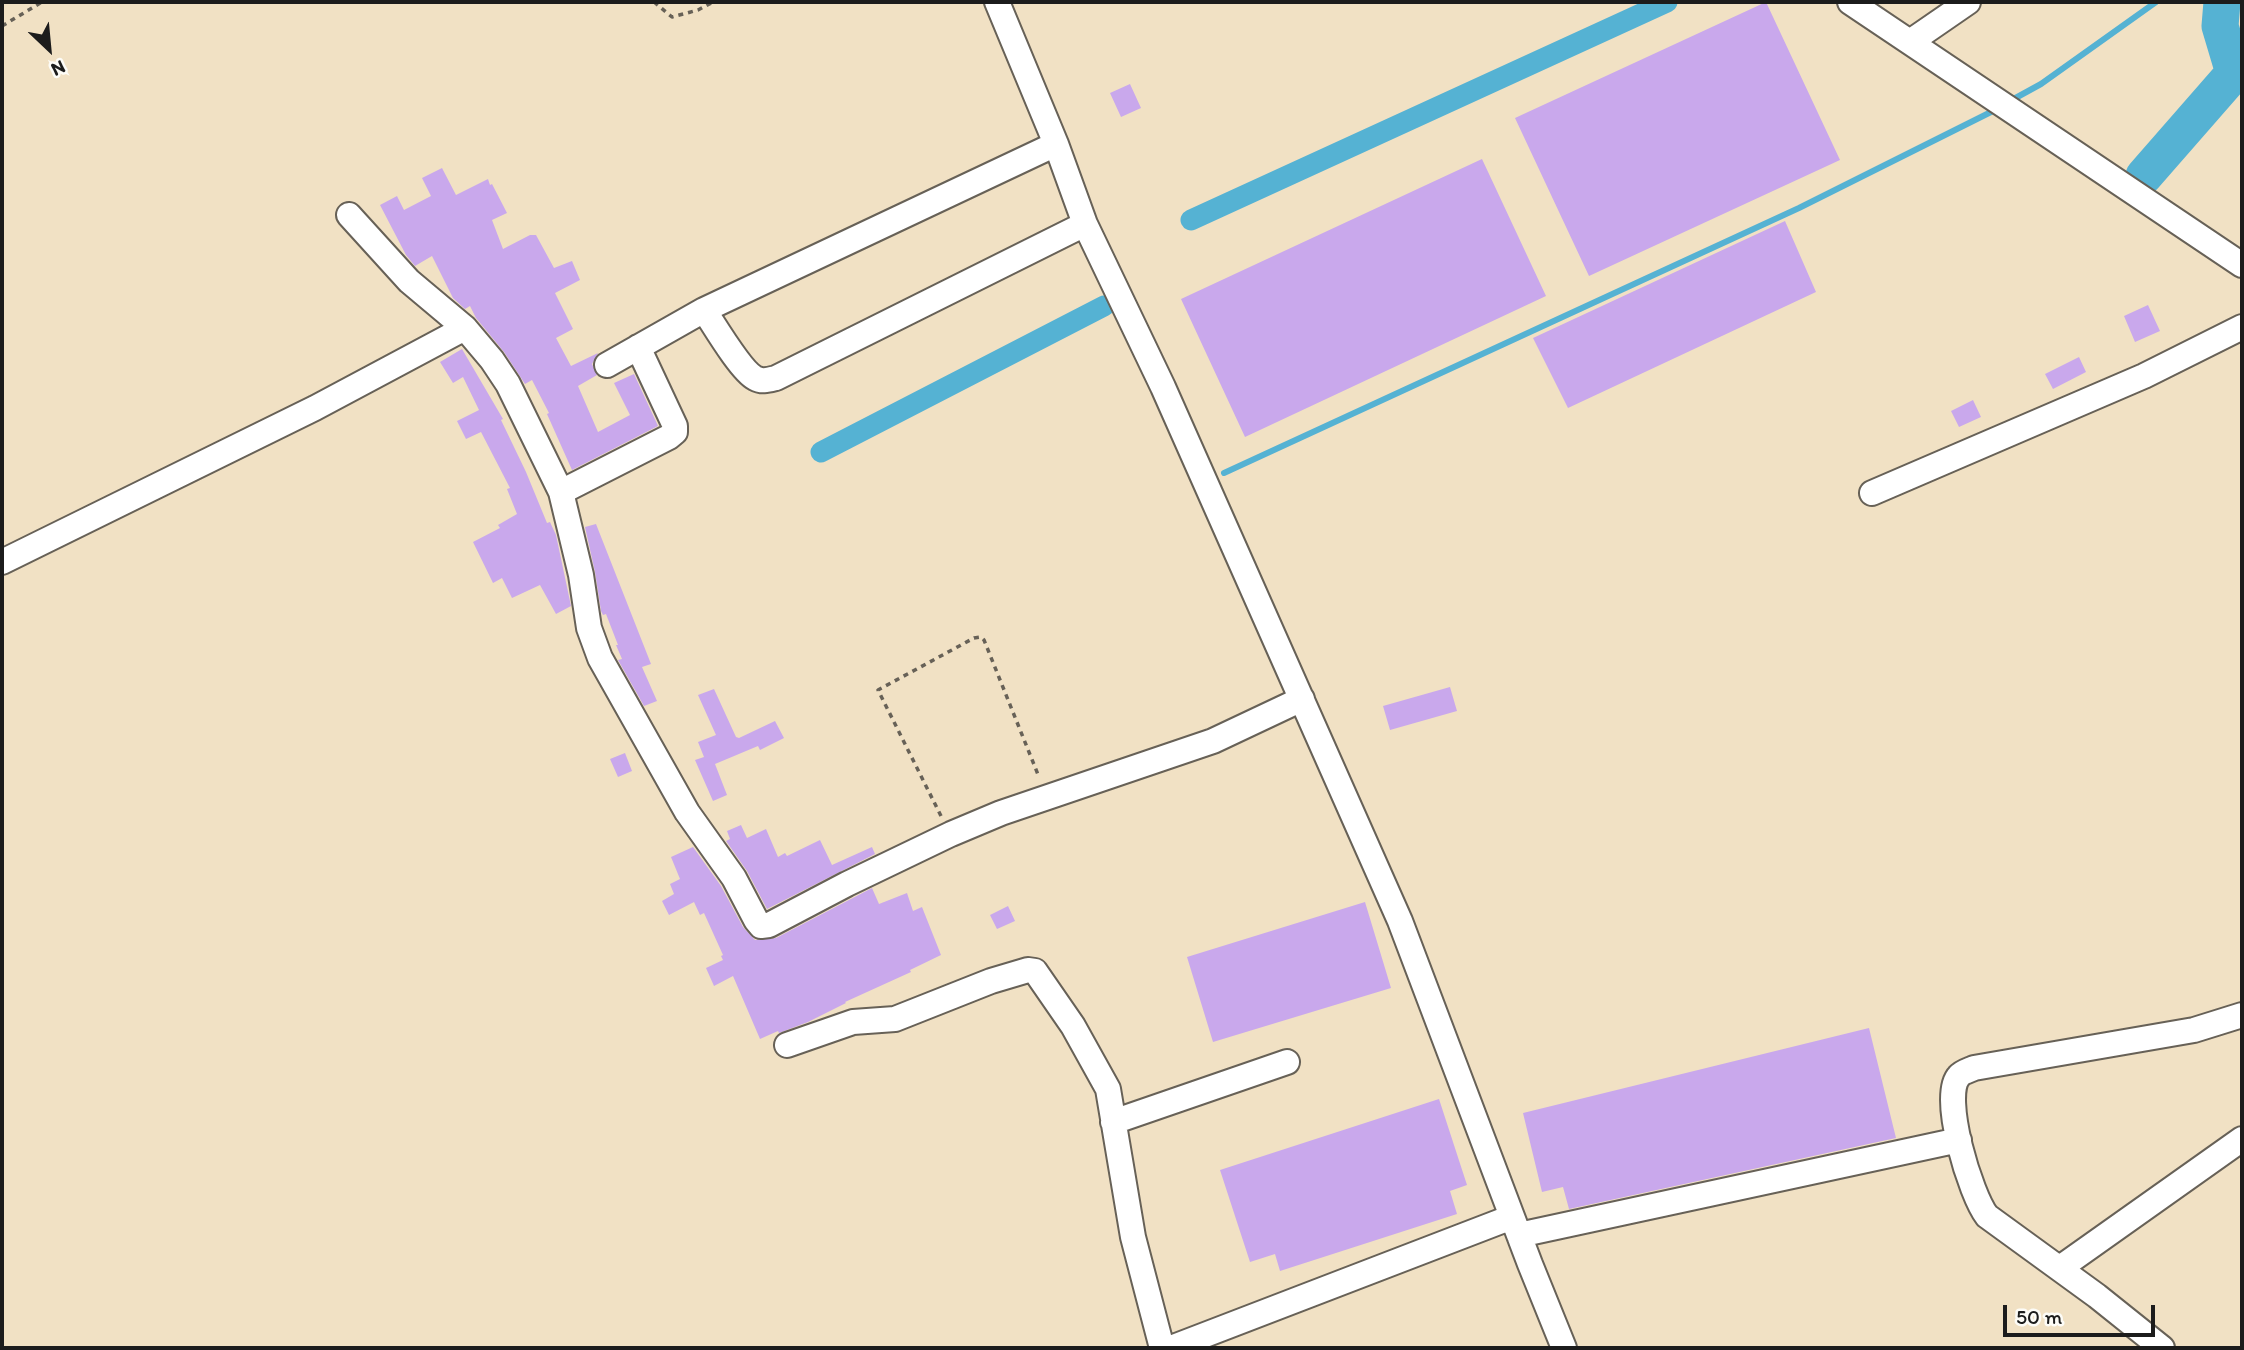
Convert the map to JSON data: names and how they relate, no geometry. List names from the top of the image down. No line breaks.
{"scale_bar":"50 m","north":"bottom right"}
